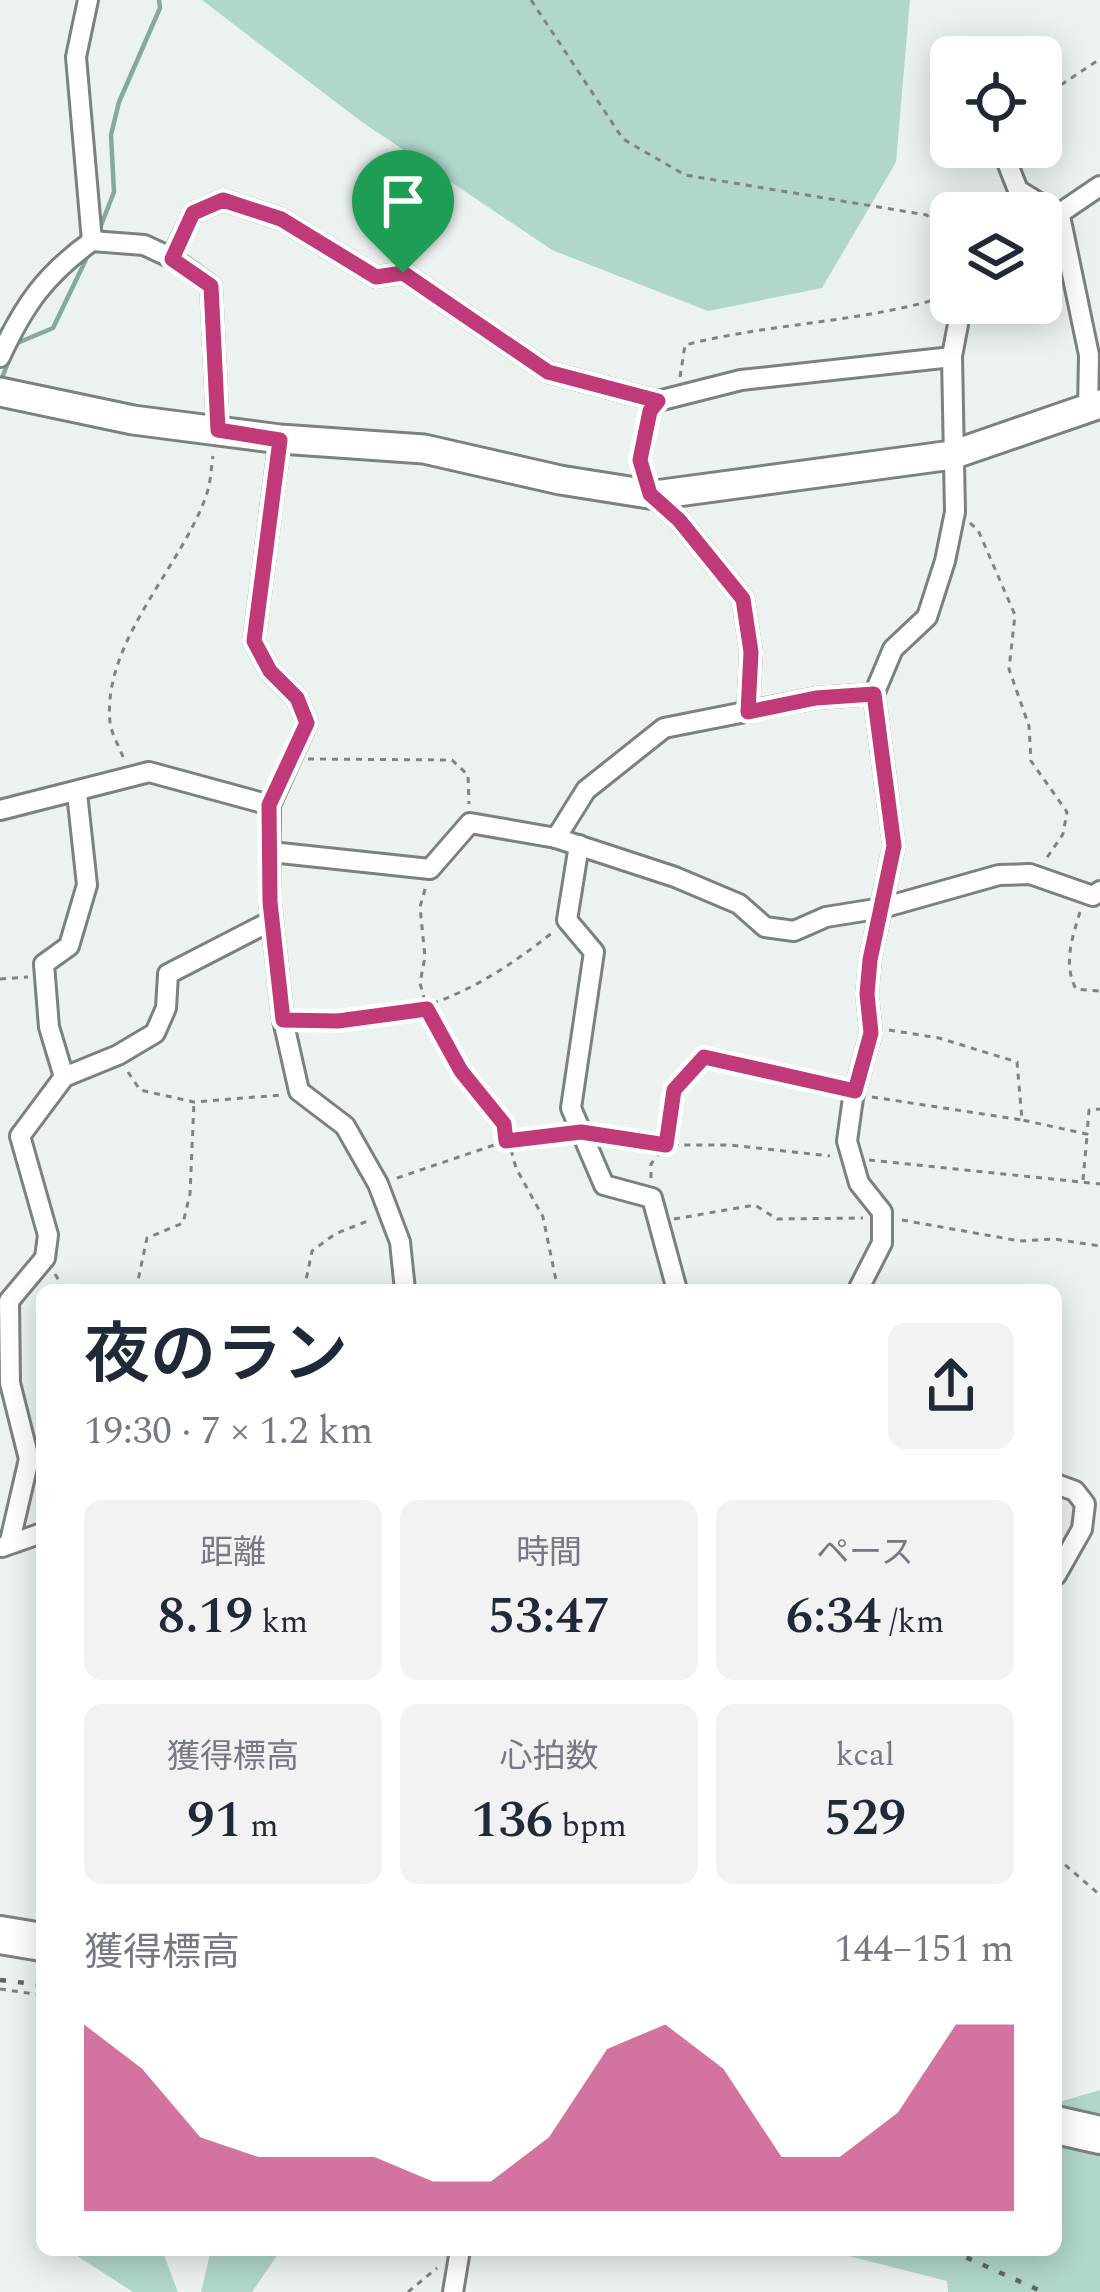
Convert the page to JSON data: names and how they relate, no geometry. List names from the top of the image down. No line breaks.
{"page":{"heading":["夜のラン","19:30 · 7 × 1.2 km"],"stats":[["距離","8.19 km"],["時間","53:47"],["ペース","6:34 /km"],["獲得標高","91 m"],["心拍数","136 bpm"],["kcal","529"]],"chart":["獲得標高","144–151 m"]}}
